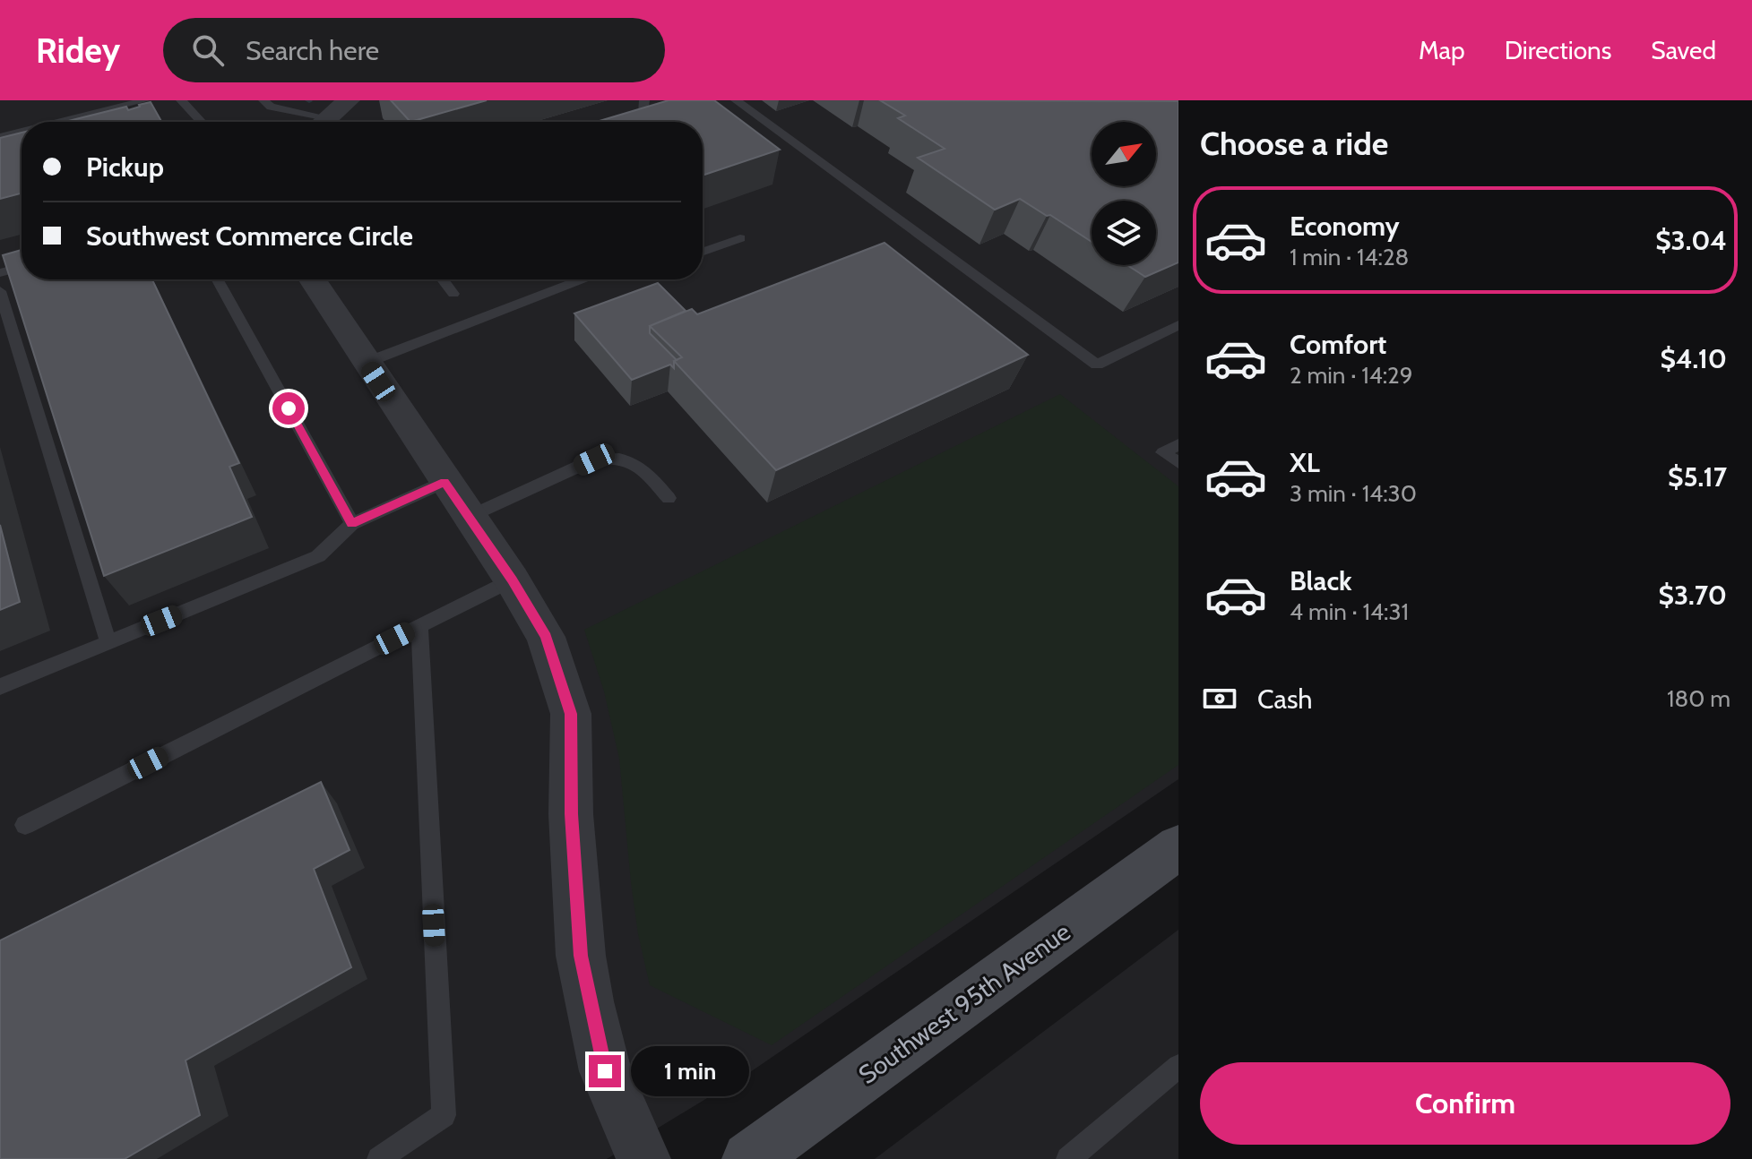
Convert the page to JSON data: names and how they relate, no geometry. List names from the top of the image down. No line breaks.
{"streets":{"main road":["Southwest 95th Avenue"]},"north":"top right","page":{"header":"Ridey","search":"Search here","nav":["Map","Directions","Saved"],"heading":"Choose a ride","banner":["Pickup","Southwest Commerce Circle"],"list":[{"name":"Economy","note":"1 min · 14:28","value":"$3.04"},{"name":"Comfort","note":"2 min · 14:29","value":"$4.10"},{"name":"XL","note":"3 min · 14:30","value":"$5.17"},{"name":"Black","note":"4 min · 14:31","value":"$3.70"}],"pay":["Cash","180 m"],"bubble":"1 min","buttons":"Confirm"}}
